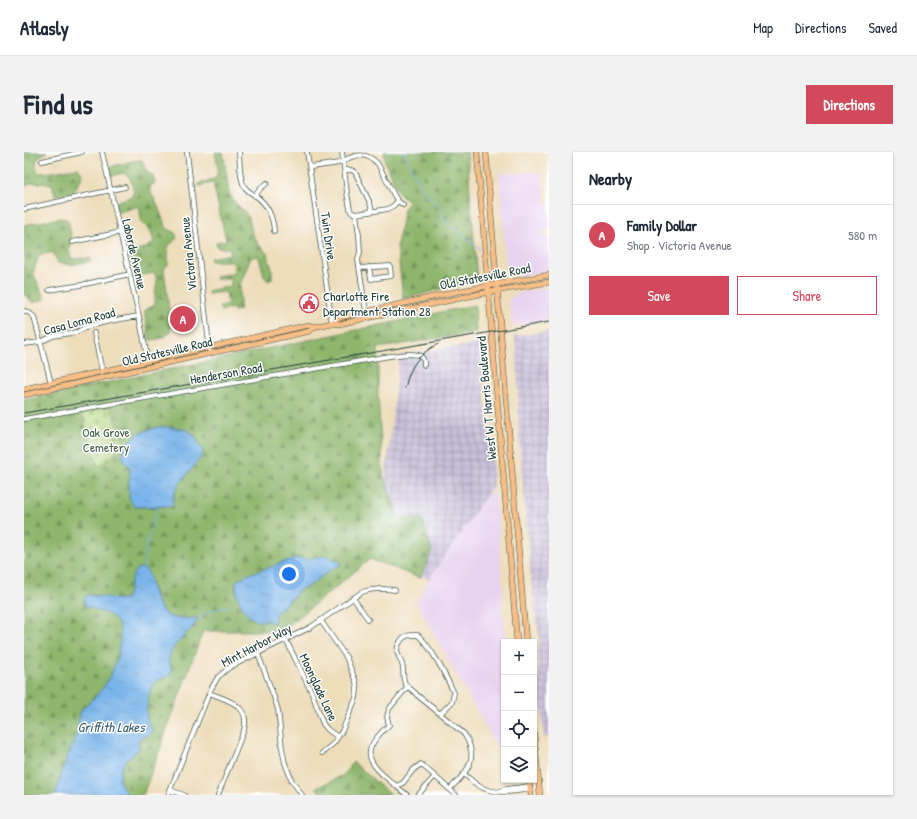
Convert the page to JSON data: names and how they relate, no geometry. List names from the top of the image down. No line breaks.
{"streets":{"main road":["Old Statesville Road","West W T Harris Boulevard"],"street":["Twin Drive","Laborde Avenue","Victoria Avenue","Casa Loma Road","Henderson Road","Mint Harbor Way","Moonglade Lane"]},"crossings":[["Twin Drive","Old Statesville Road"],["Laborde Avenue","Old Statesville Road"],["Laborde Avenue","Casa Loma Road"],["Victoria Avenue","Old Statesville Road"],["Old Statesville Road","West W T Harris Boulevard"],["Mint Harbor Way","Moonglade Lane"]],"water":["Griffith Lakes"],"parks":["Oak Grove Cemetery"],"places":{"public building":["Charlotte Fire Department Station 28"]},"page":{"header":"Atlasly","nav":["Map","Directions","Saved"],"title":"Find us","buttons":["Directions",["Save","Share"]],"heading":"Nearby","list":[{"mark":"A","name":"Family Dollar","note":"Shop · Victoria Avenue","value":"580 m"}],"pins":"A","map_buttons":["+","−"]}}
